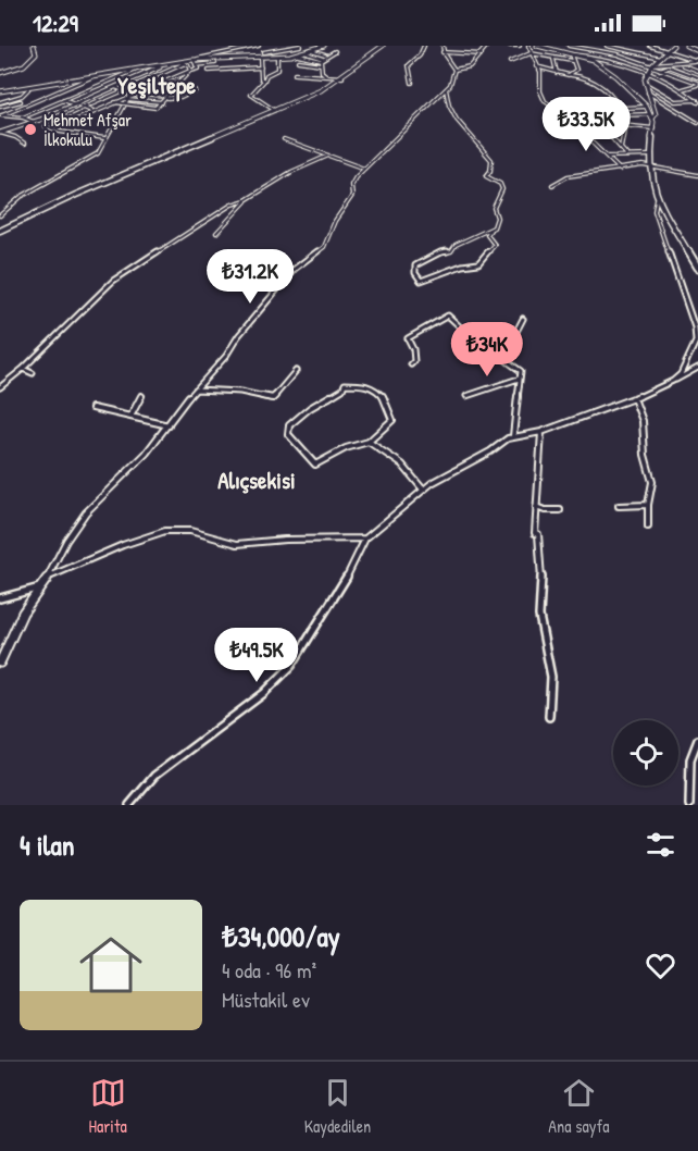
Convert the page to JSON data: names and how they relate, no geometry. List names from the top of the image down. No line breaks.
{"districts":["Yeşiltepe","Alıçsekisi"],"places":["Mehmet Afşar İlkokulu"],"page":{"status":"12:29","price":["₺33.5K","₺31.2K","₺34K","₺49.5K"],"heading":"4 ilan","list":[{"name":"₺34,000/ay","note":"4 oda · 96 m² · Müstakil ev"}],"tabs":["Harita","Kaydedilen","Ana sayfa"]}}
